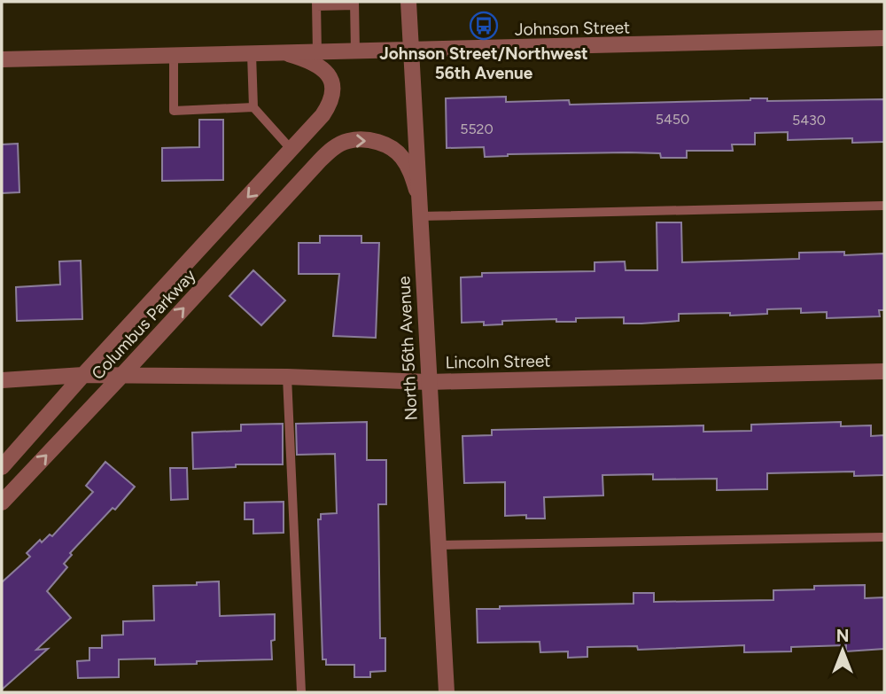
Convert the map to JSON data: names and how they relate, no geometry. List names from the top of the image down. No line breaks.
{"streets":{"street":["Johnson Street","Columbus Parkway","North 56th Avenue","Lincoln Street"]},"crossings":[["Johnson Street","Columbus Parkway"],["Johnson Street","North 56th Avenue"],["Columbus Parkway","North 56th Avenue"],["Columbus Parkway","Lincoln Street"],["North 56th Avenue","Lincoln Street"]],"places":{"bus stop":["Johnson Street/Northwest 56th Avenue"]},"house_numbers":["5450","5430","5520"],"north":"top"}
